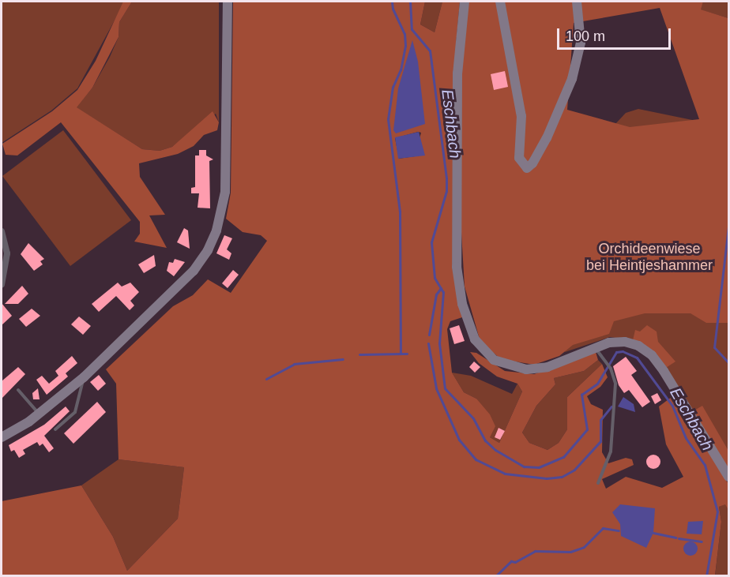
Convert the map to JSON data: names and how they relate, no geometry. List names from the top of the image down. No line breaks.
{"water":["Eschbach"],"parks":["Orchideenwiese bei Heintjeshammer"],"scale_bar":"100 m"}
